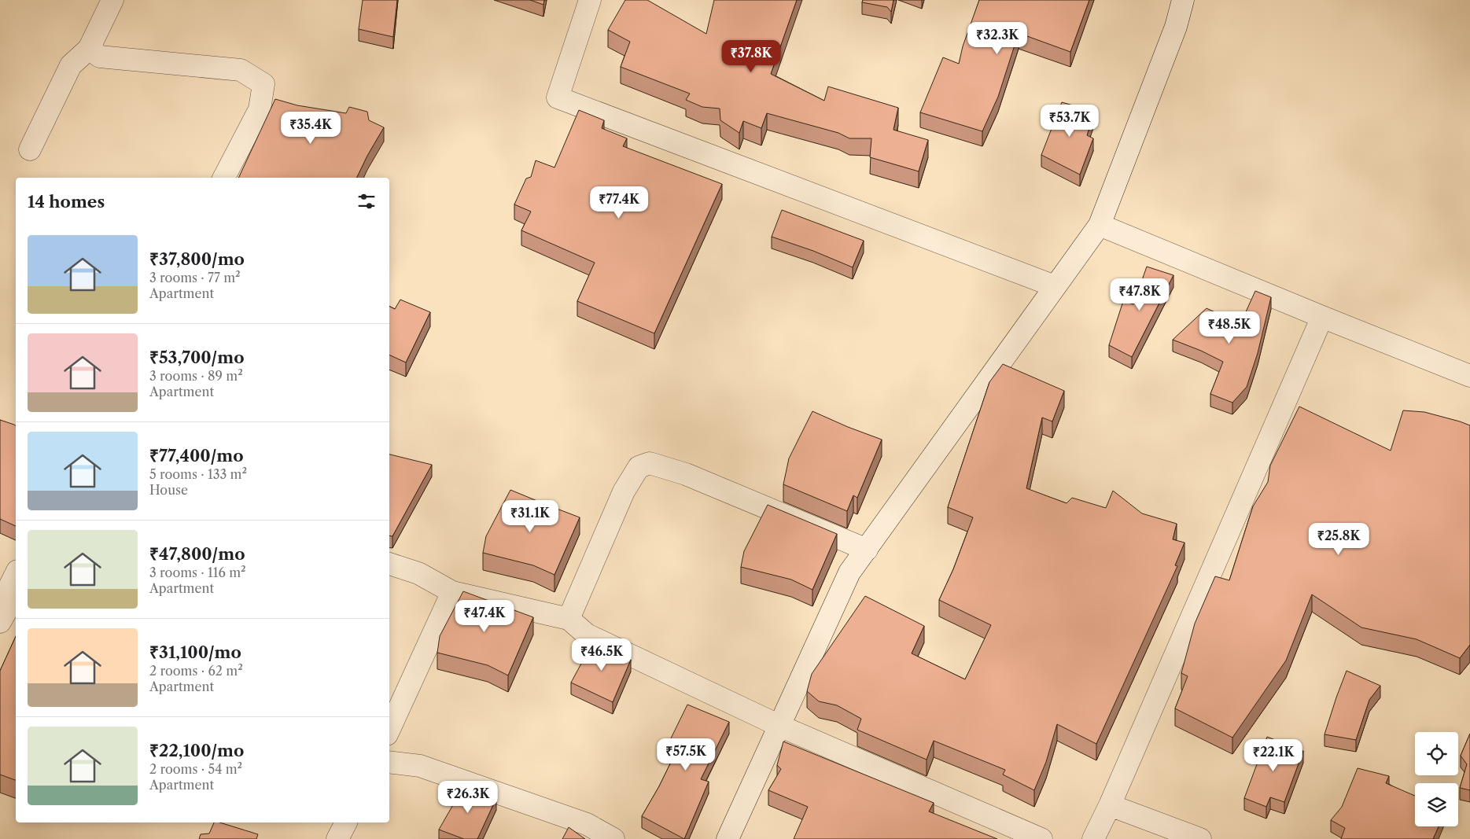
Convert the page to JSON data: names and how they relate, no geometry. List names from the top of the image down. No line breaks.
{"page":{"price":["₹32.3K","₹37.8K","₹53.7K","₹35.4K","₹77.4K","₹47.8K","₹48.5K","₹31.1K","₹25.8K","₹47.4K","₹46.5K","₹57.5K","₹22.1K","₹26.3K"],"heading":"14 homes","list":[{"name":"₹37,800/mo","note":"3 rooms · 77 m² · Apartment"},{"name":"₹53,700/mo","note":"3 rooms · 89 m² · Apartment"},{"name":"₹77,400/mo","note":"5 rooms · 133 m² · House"},{"name":"₹47,800/mo","note":"3 rooms · 116 m² · Apartment"},{"name":"₹31,100/mo","note":"2 rooms · 62 m² · Apartment"},{"name":"₹22,100/mo","note":"2 rooms · 54 m² · Apartment"}]}}
